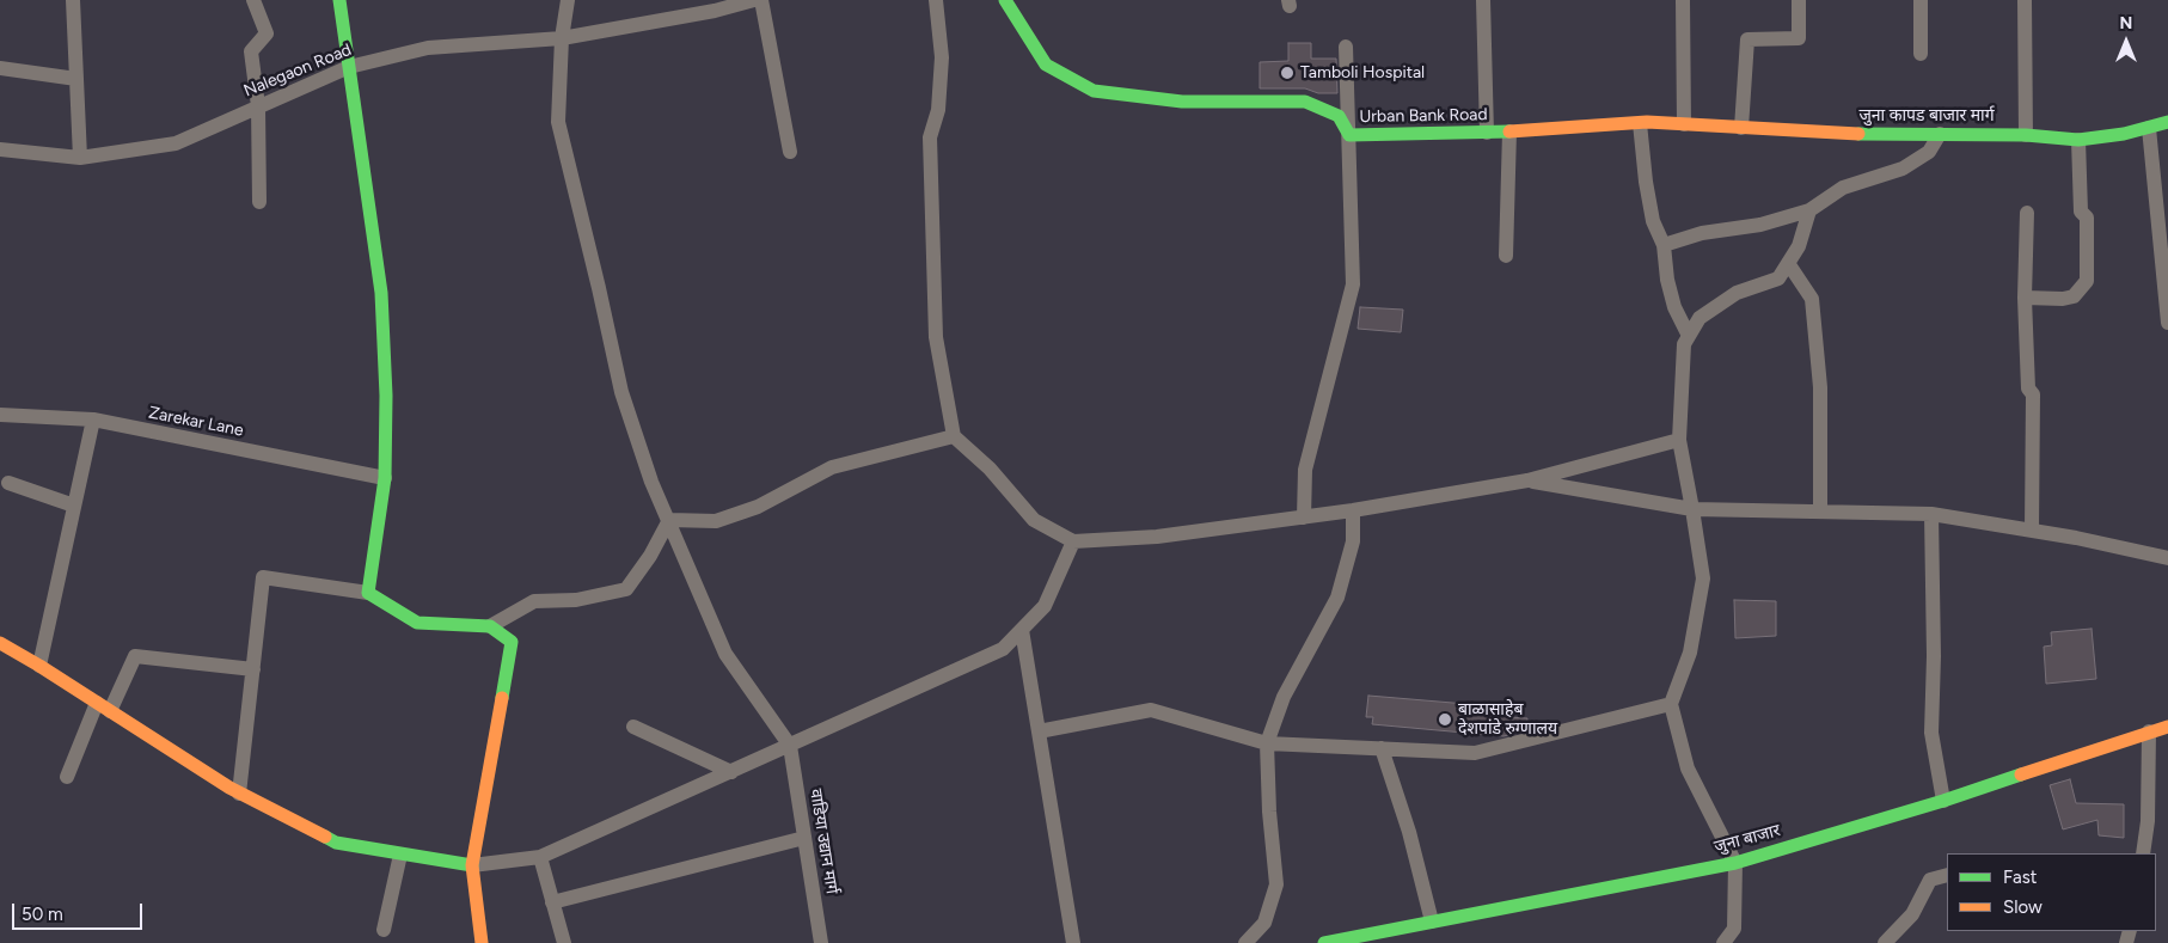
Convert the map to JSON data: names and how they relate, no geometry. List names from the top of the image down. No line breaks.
{"streets":{"street":["Nalegaon Road","Urban Bank Road","जुना कापड बाजार मार्ग","Zarekar Lane","जुना बाजार","वाडिया उद्यान मार्ग"]},"crossings":[["Urban Bank Road","जुना कापड बाजार मार्ग"]],"places":["Tamboli Hospital","बाळासाहेब देशपांडे रुग्णालय"],"legend":["Fast","Slow"],"scale_bar":"50 m","north":"top"}
